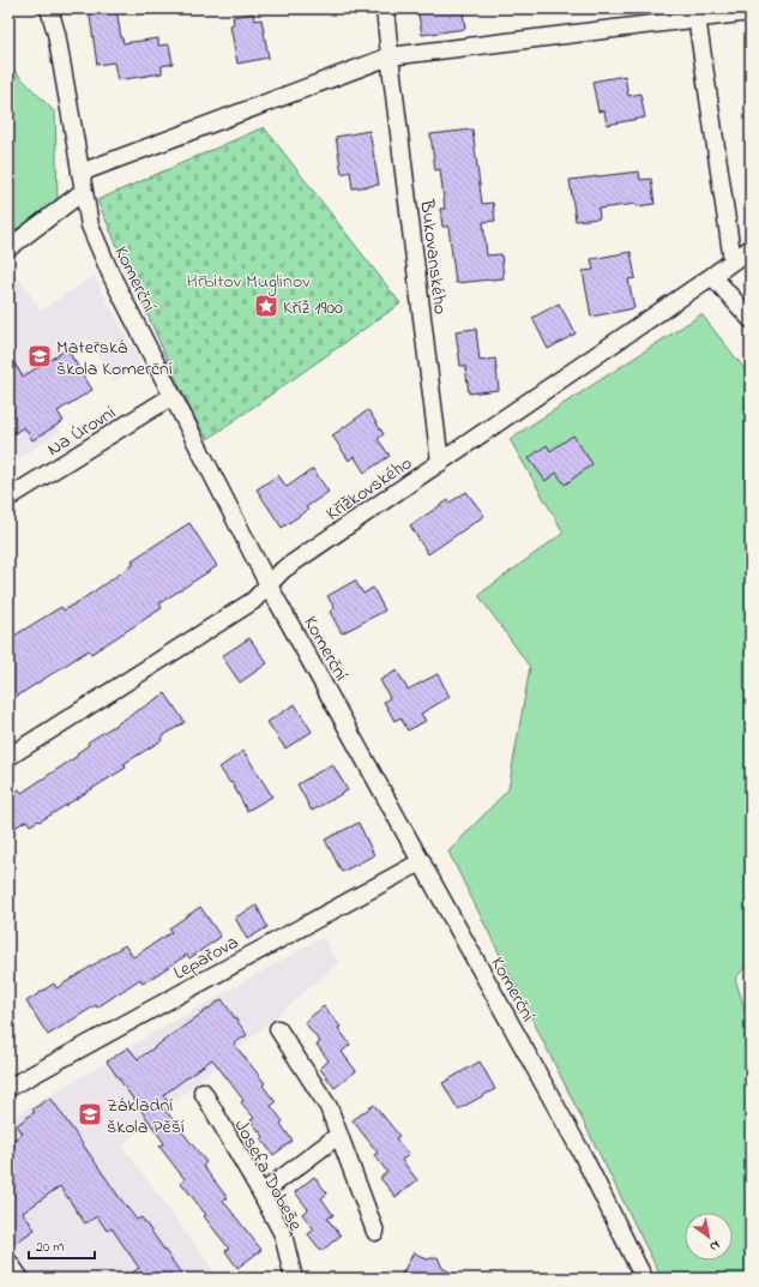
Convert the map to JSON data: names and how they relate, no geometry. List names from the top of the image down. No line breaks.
{"streets":{"street":["Bukovanského","Komerční","Na Úrovni","Křížkovského","Lepařova","Josefa Dobeše"]},"crossings":[["Bukovanského","Křížkovského"],["Komerční","Na Úrovni"],["Komerční","Křížkovského"],["Komerční","Lepařova"]],"parks":["Hřbitov Muglinov"],"places":{"place":["Kříž 1900"],"school or university":["Mateřská škola Komerční","Základní škola Pěší"]},"scale_bar":"20 m","north":"bottom right"}
